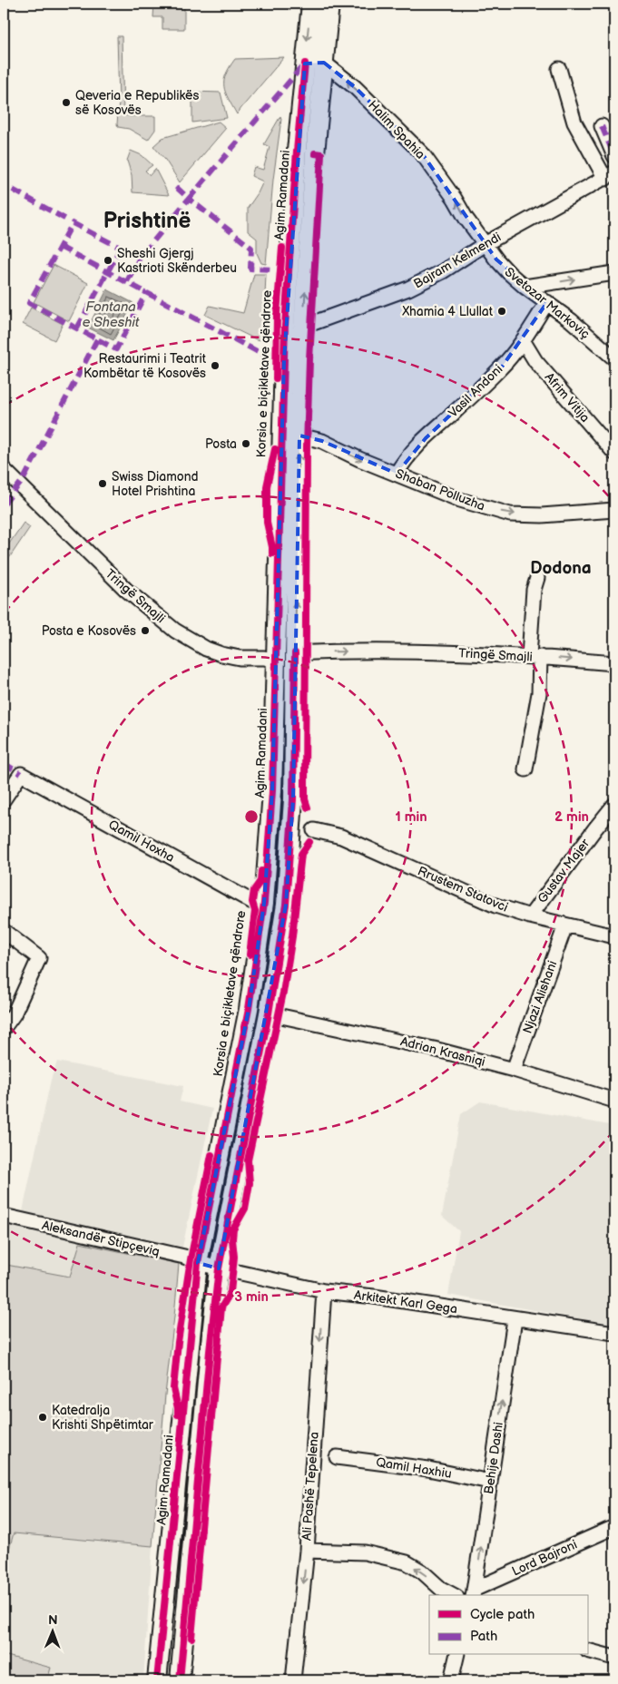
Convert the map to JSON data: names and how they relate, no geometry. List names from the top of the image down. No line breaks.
{"streets":{"main road":["Agim Ramadani"],"street":["Halim Spahia","Bajram Kelmendi","Svetozar Markoviç","Vasil Andoni","Afrim Vitija","Shaban Polluzha","Tringë Smajli","Qamil Hoxha","Gustav Majer","Rrustem Statovci","Njazi Alishani","Adrian Krasniqi","Aleksandër Stipçeviq","Arkitekt Karl Gega","Behije Dashi","Qamil Haxhiu","Ali Pashë Tepelena","Lord Bajroni"],"cycle path":["Korsia e biçikletave qëndrore"]},"crossings":[["Halim Spahia","Bajram Kelmendi"],["Halim Spahia","Svetozar Markoviç"],["Agim Ramadani","Tringë Smajli"],["Agim Ramadani","Qamil Hoxha"],["Agim Ramadani","Aleksandër Stipçeviq"],["Agim Ramadani","Arkitekt Karl Gega"],["Bajram Kelmendi","Svetozar Markoviç"],["Svetozar Markoviç","Vasil Andoni"],["Vasil Andoni","Afrim Vitija"],["Vasil Andoni","Shaban Polluzha"],["Gustav Majer","Rrustem Statovci"],["Rrustem Statovci","Njazi Alishani"],["Njazi Alishani","Adrian Krasniqi"],["Aleksandër Stipçeviq","Arkitekt Karl Gega"],["Arkitekt Karl Gega","Behije Dashi"],["Arkitekt Karl Gega","Ali Pashë Tepelena"],["Behije Dashi","Qamil Haxhiu"],["Behije Dashi","Lord Bajroni"]],"one_way":["Halim Spahia","Shaban Polluzha","Tringë Smajli","Behije Dashi","Ali Pashë Tepelena"],"districts":["Prishtinë","Dodona"],"water":["Fontana e Sheshit"],"places":["Qeveria e Republikës së Kosovës","Sheshi Gjergj Kastrioti Skënderbeu","Xhamia 4 Llullat","Restaurimi i Teatrit Kombëtar të Kosovës","Posta","Swiss Diamond Hotel Prishtina","Posta e Kosovës","Katedralja Krishti Shpëtimtar"],"legend":["Cycle path","Path"],"north":"top","rings":["1 min","2 min","3 min"]}
